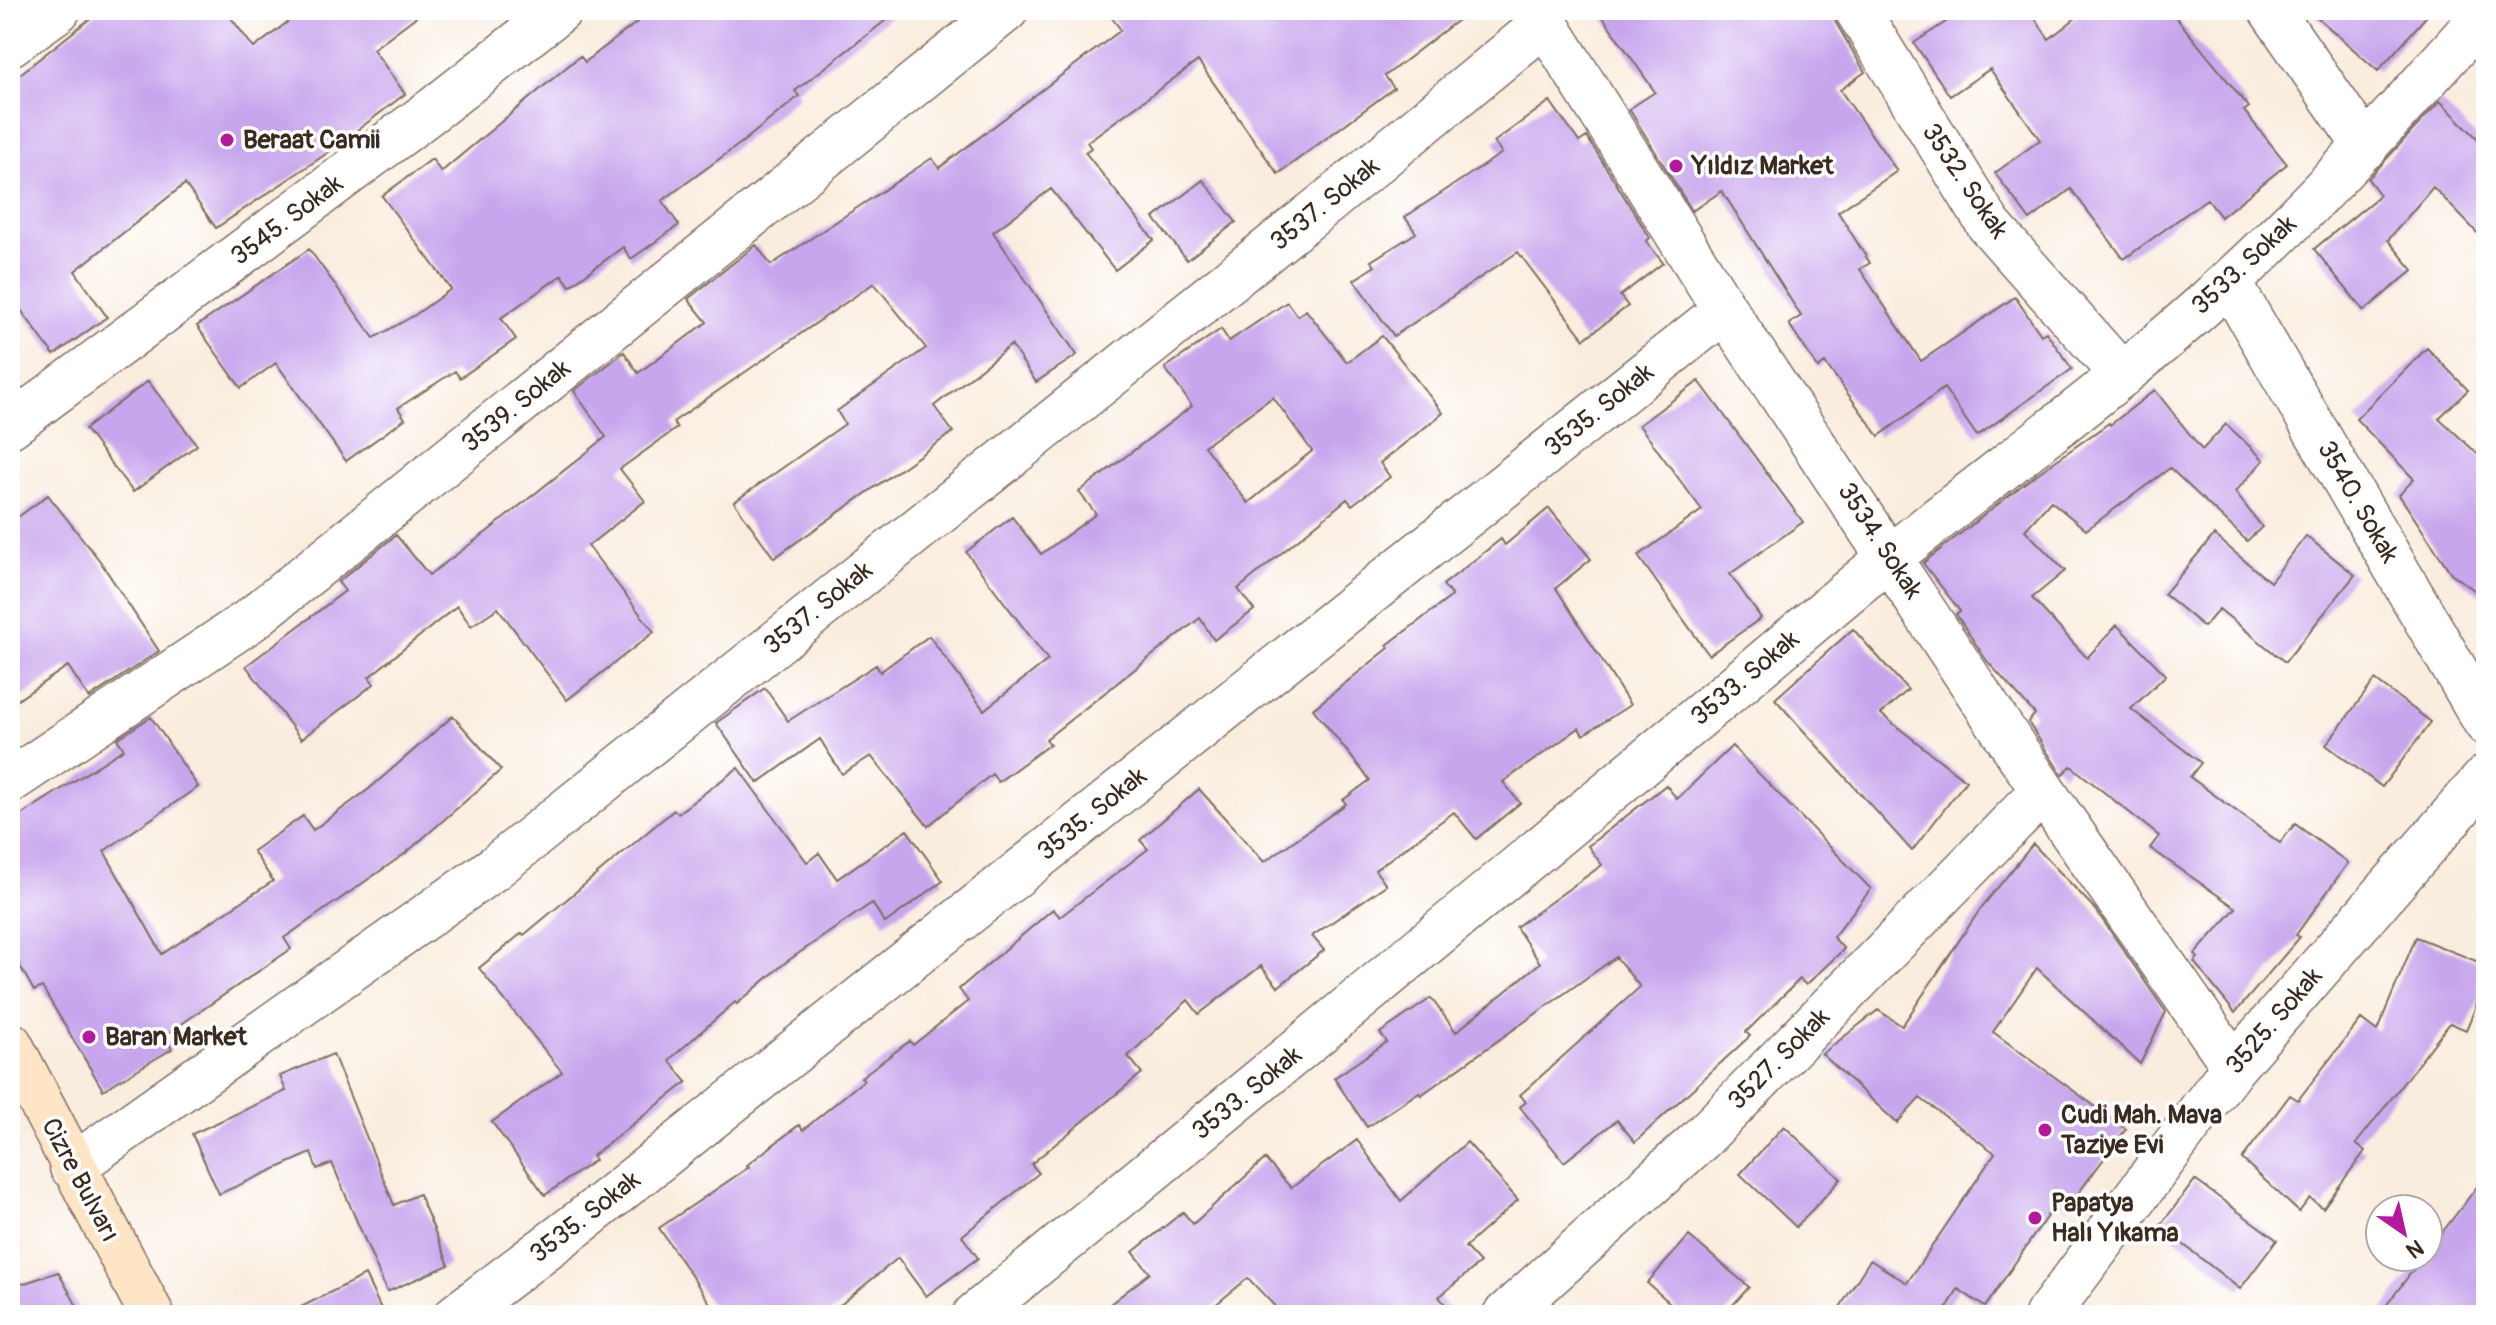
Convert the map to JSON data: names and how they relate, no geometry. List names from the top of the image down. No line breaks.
{"streets":{"main road":["Cizre Bulvarı"],"street":["3532. Sokak","3537. Sokak","3545. Sokak","3533. Sokak","3539. Sokak","3535. Sokak","3540. Sokak","3534. Sokak","3525. Sokak","3527. Sokak"]},"crossings":[["3532. Sokak","3533. Sokak"],["3537. Sokak","3534. Sokak"],["3537. Sokak","Cizre Bulvarı"],["3533. Sokak","3540. Sokak"],["3533. Sokak","3534. Sokak"],["3535. Sokak","3534. Sokak"],["3534. Sokak","3525. Sokak"],["3534. Sokak","3527. Sokak"]],"places":["Beraat Camii","Yıldız Market","Baran Market","Cudi Mah. Mava Taziye Evi","Papatya Halı Yıkama"],"north":"bottom right"}
